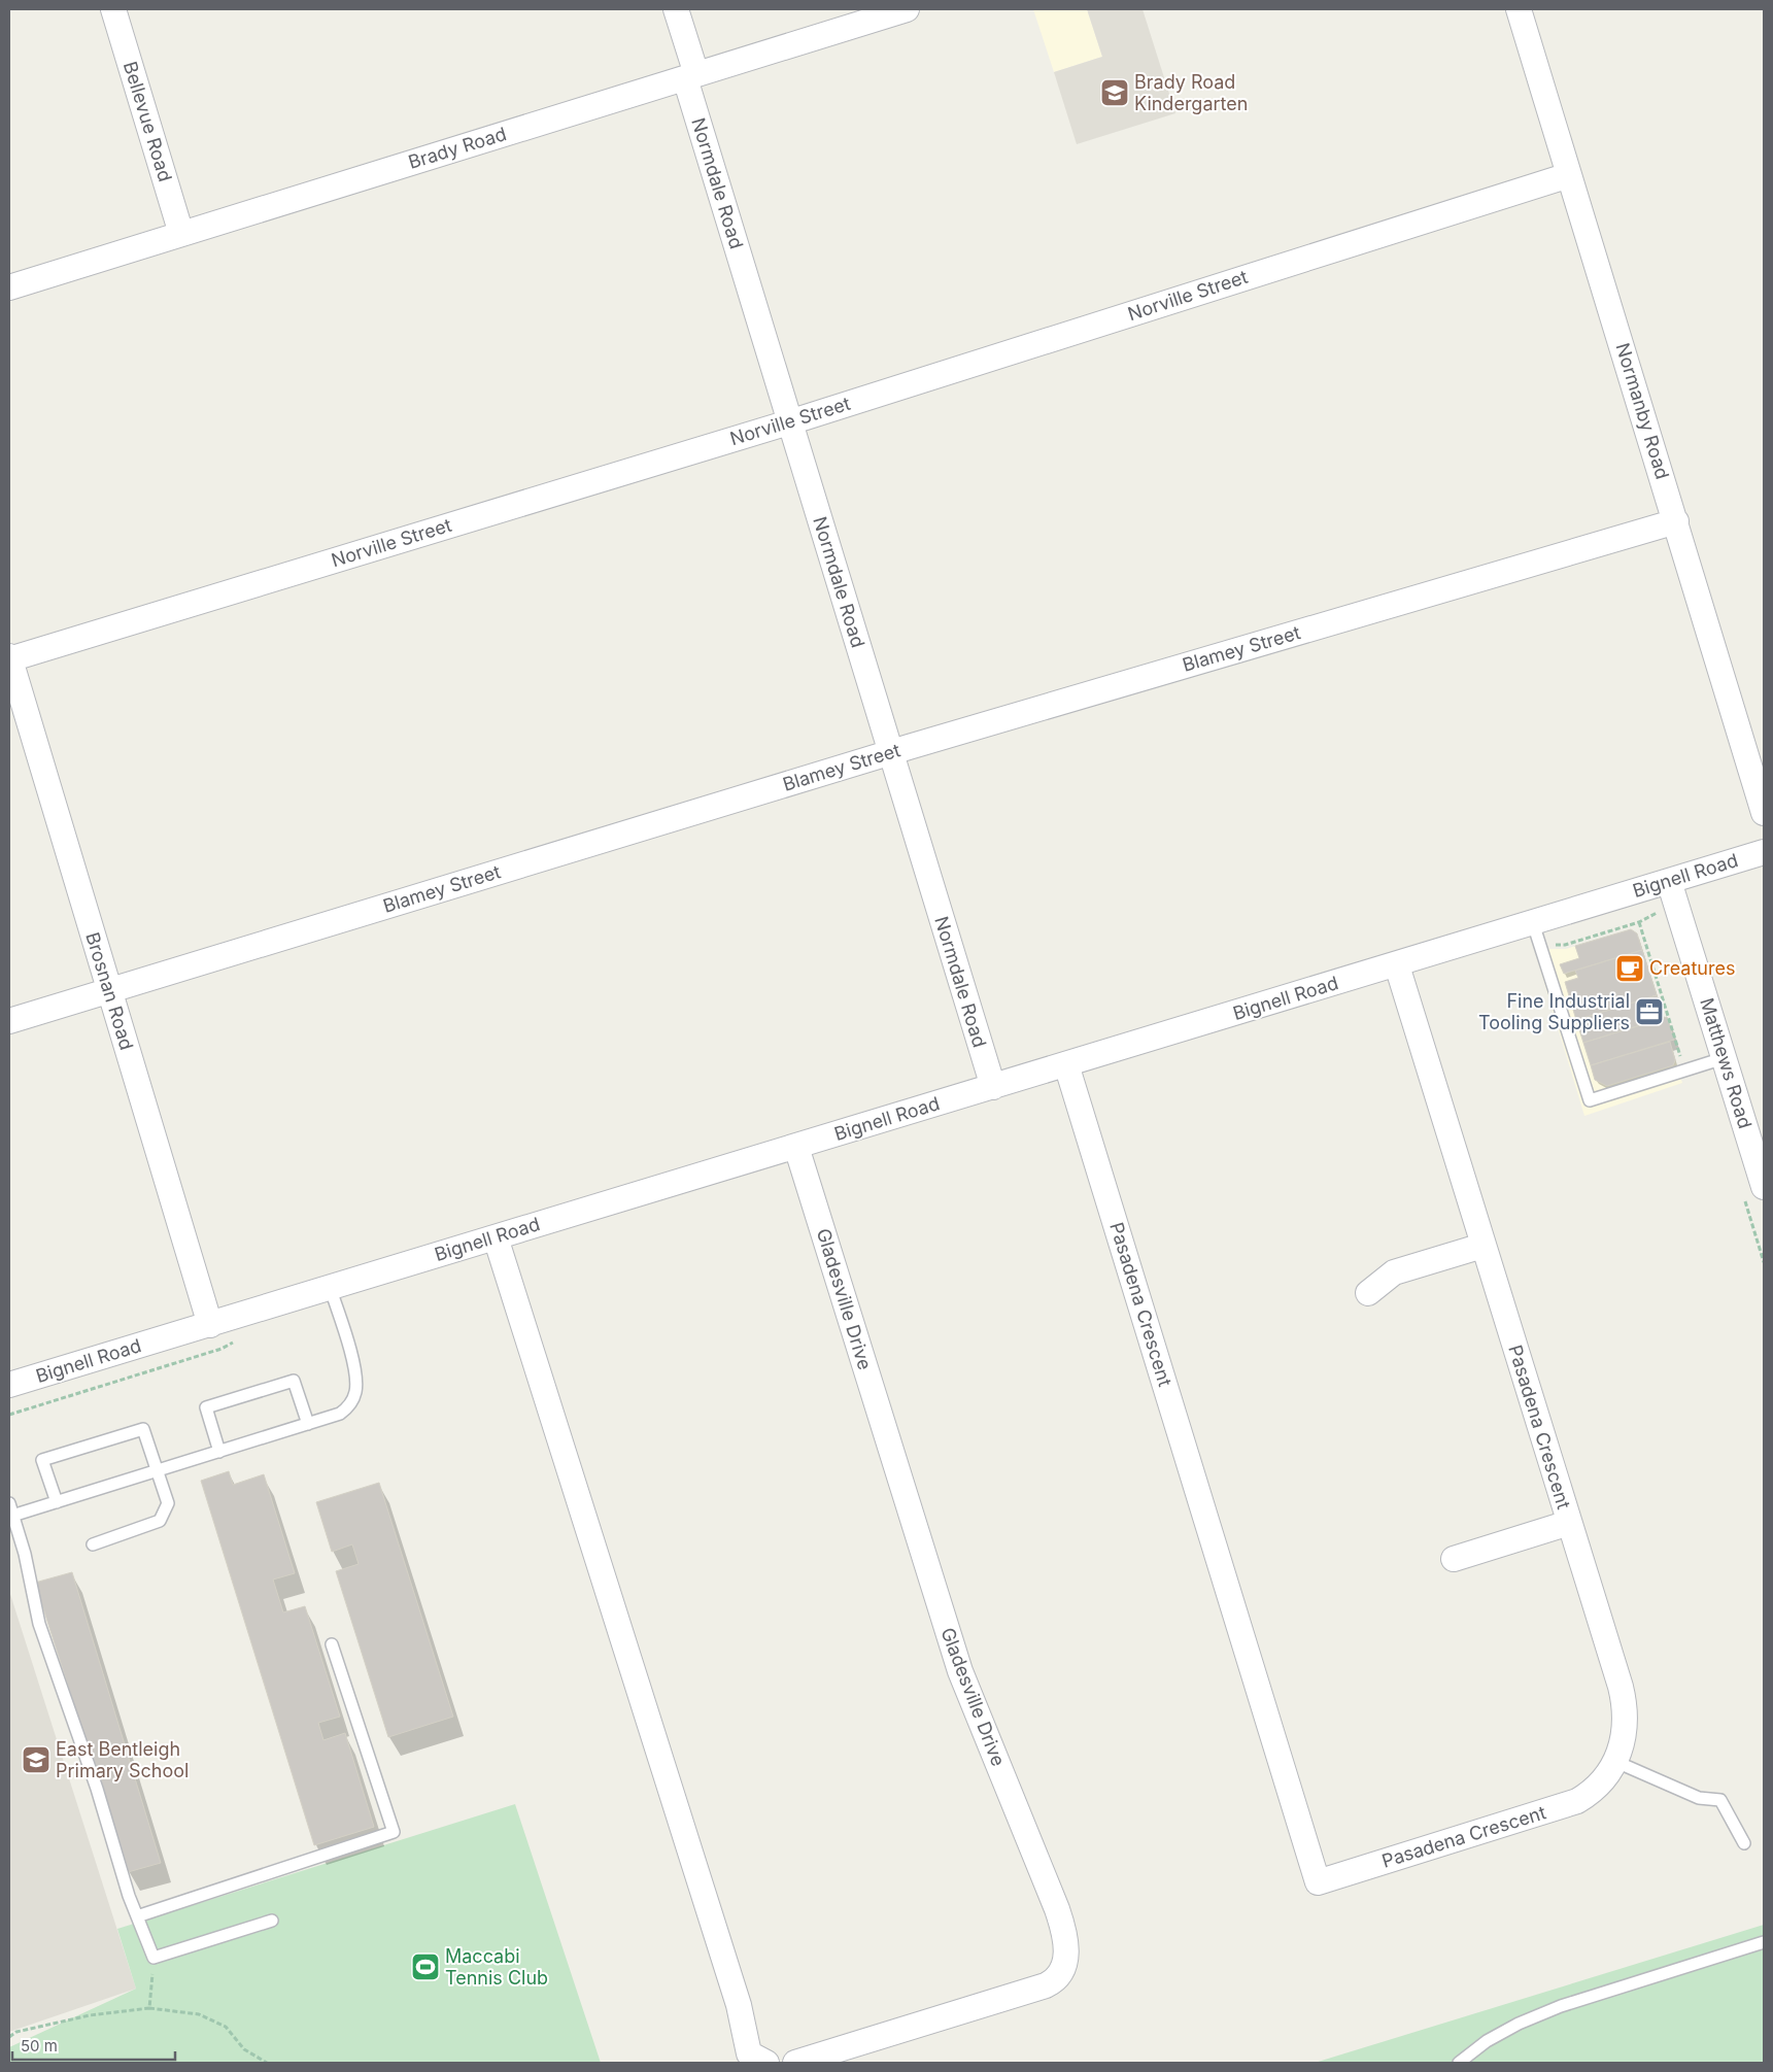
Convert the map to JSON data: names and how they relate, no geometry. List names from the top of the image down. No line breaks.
{"streets":{"street":["Bellevue Road","Brady Road","Normdale Road","Norville Street","Normanby Road","Blamey Street","Bignell Road","Brosnan Road","Matthews Road","Gladesville Drive","Pasadena Crescent"]},"crossings":[["Bellevue Road","Brady Road"],["Brady Road","Normdale Road"],["Normdale Road","Norville Street"],["Normdale Road","Blamey Street"],["Normdale Road","Bignell Road"],["Norville Street","Normanby Road"],["Norville Street","Brosnan Road"],["Normanby Road","Blamey Street"],["Blamey Street","Brosnan Road"],["Bignell Road","Brosnan Road"],["Bignell Road","Matthews Road"],["Bignell Road","Gladesville Drive"],["Bignell Road","Pasadena Crescent"]],"places":{"school or university":["Brady Road Kindergarten","East Bentleigh Primary School"],"cafe":["Creatures"],"office":["Fine Industrial Tooling Suppliers"],"sports":["Maccabi Tennis Club"]},"scale_bar":"50 m"}
